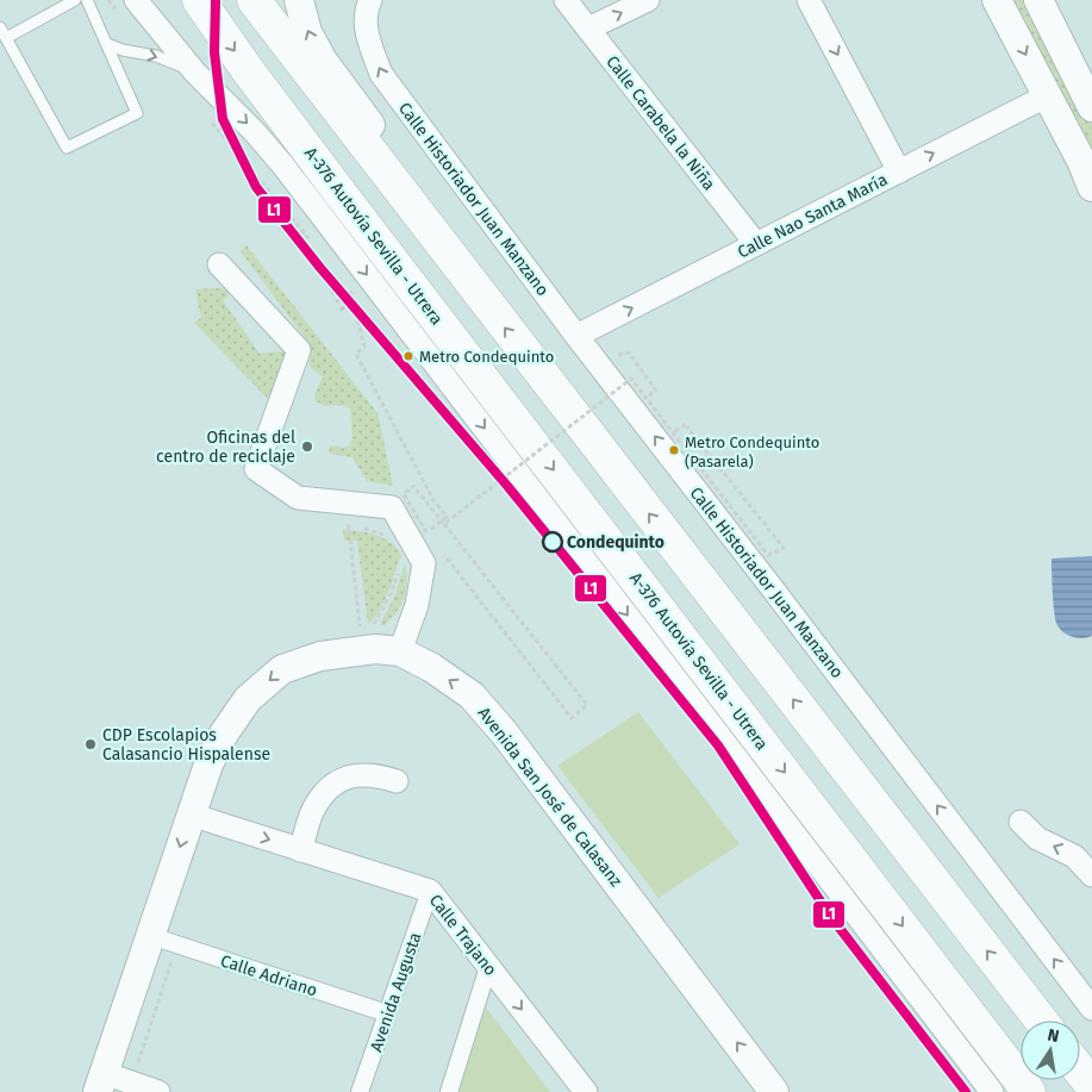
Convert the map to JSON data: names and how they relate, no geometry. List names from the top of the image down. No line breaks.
{"streets":{"main road":["A-376 Autovía Sevilla - Utrera"],"street":["Calle Carabela la Niña","Calle Historiador Juan Manzano","Calle Nao Santa María","Avenida San José de Calasanz","Calle Trajano","Calle Adriano","Avenida Augusta"]},"crossings":[["Calle Carabela la Niña","Calle Nao Santa María"],["Calle Historiador Juan Manzano","Calle Nao Santa María"],["Avenida San José de Calasanz","Calle Trajano"],["Avenida San José de Calasanz","Calle Adriano"],["Calle Trajano","Avenida Augusta"],["Calle Adriano","Avenida Augusta"]],"one_way":["Calle Nao Santa María","Calle Trajano"],"places":["Metro Condequinto","Oficinas del centro de reciclaje","Metro Condequinto (Pasarela)","Condequinto","CDP Escolapios Calasancio Hispalense"],"lines":["transit line L1"],"north":"top"}
